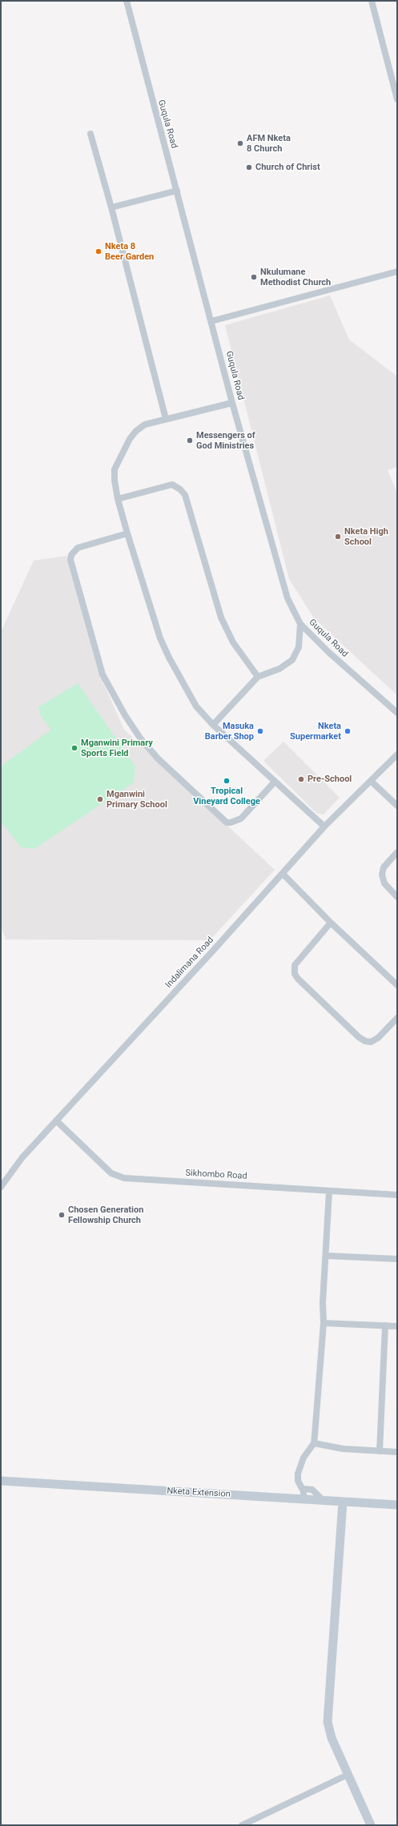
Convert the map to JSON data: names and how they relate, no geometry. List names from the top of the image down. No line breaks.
{"streets":{"street":["Guqula Road","Indalimana Road","Sikhombo Road","Nketa Extension"]},"crossings":[["Indalimana Road","Sikhombo Road"]],"places":["AFM Nketa 8 Church","Church of Christ","Nketa 8 Beer Garden","Nkulumane Methodist Church","Messengers of God Ministries","Nketa High School","Masuka Barber Shop","Nketa Supermarket","Mganwini Primary Sports Field","Pre-School","Tropical Vineyard College","Mganwini Primary School","Chosen Generation Fellowship Church"]}
